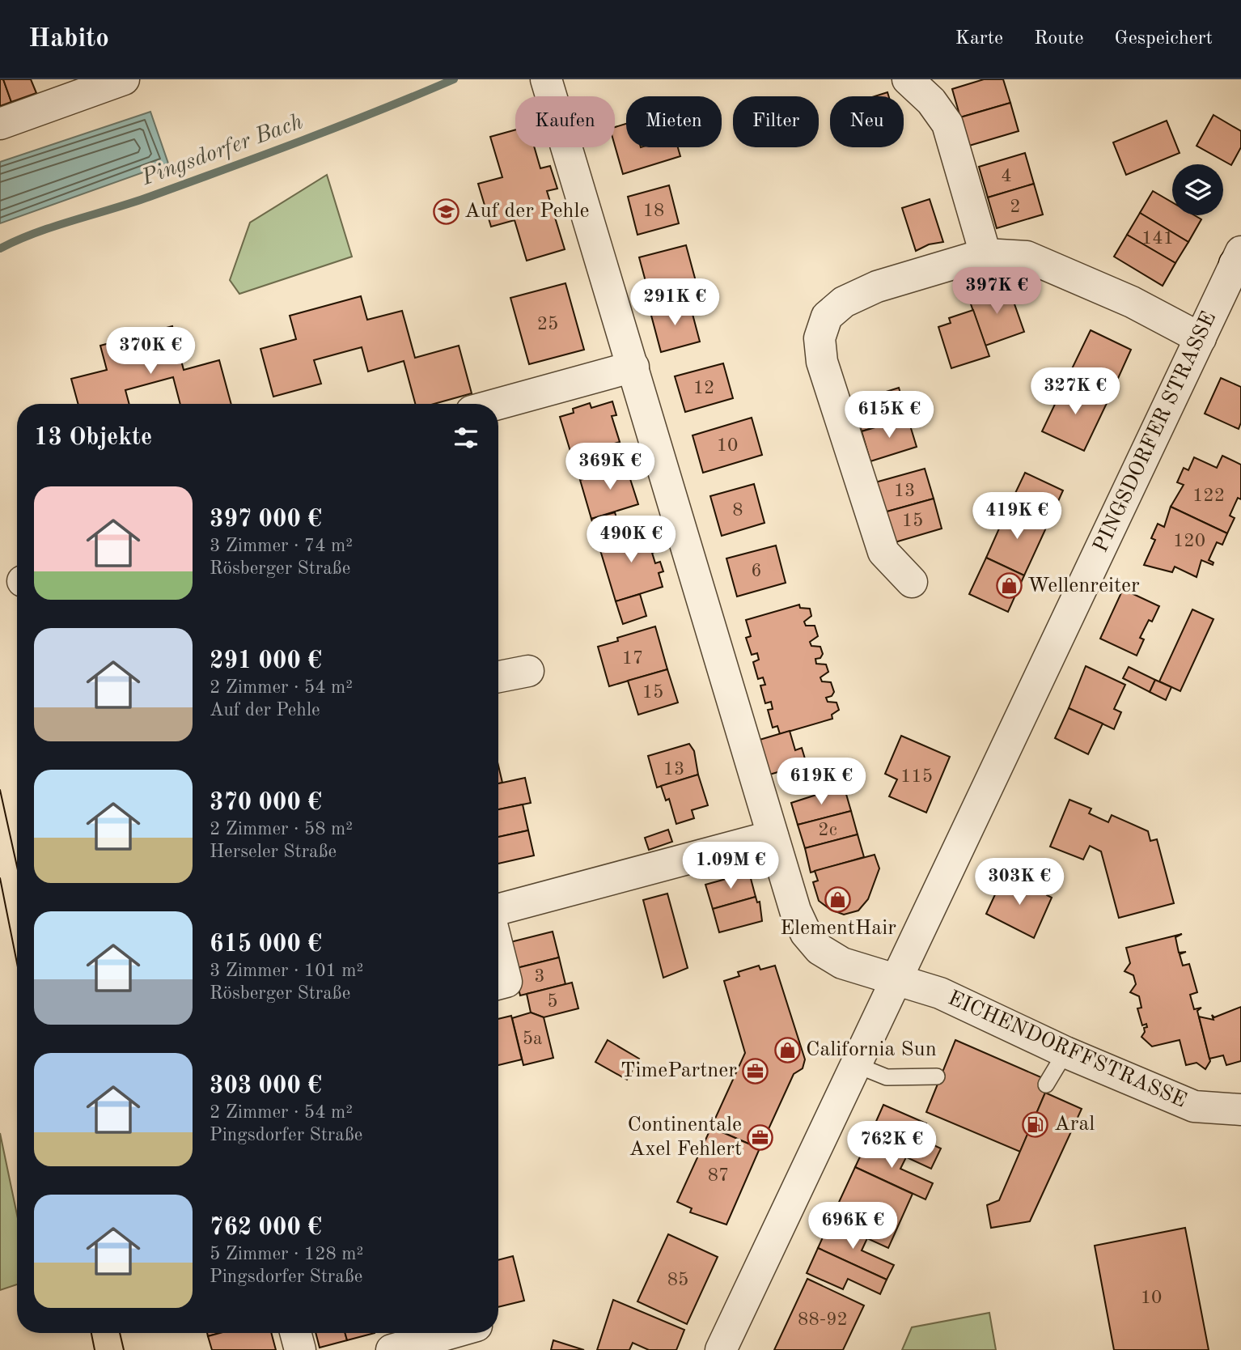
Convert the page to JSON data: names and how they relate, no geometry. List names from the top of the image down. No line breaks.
{"streets":{"street":["PINGSDORFER STRASSE","EICHENDORFFSTRASSE"]},"crossings":[["PINGSDORFER STRASSE","EICHENDORFFSTRASSE"]],"water":["Pingsdorfer Bach"],"places":{"school or university":["Auf der Pehle"],"shop":["Wellenreiter","ElementHair","California Sun"],"office":["TimePartner","Continentale Axel Fehlert"],"fuel station":["Aral"]},"house_numbers":["4","2","18","141","25","12","10","13","122","8","15","120","6","17","15","13","115","2c","3","5","5a","87","85","10","88-92"],"page":{"header":"Habito","nav":["Karte","Route","Gespeichert"],"chip":["Kaufen","Mieten","Filter","Neu"],"price":["397K €","291K €","370K €","327K €","615K €","369K €","419K €","490K €","619K €","1.09M €","303K €","762K €","696K €"],"heading":"13 Objekte","list":[{"name":"397 000 €","note":"3 Zimmer · 74 m² · Rösberger Straße"},{"name":"291 000 €","note":"2 Zimmer · 54 m² · Auf der Pehle"},{"name":"370 000 €","note":"2 Zimmer · 58 m² · Herseler Straße"},{"name":"615 000 €","note":"3 Zimmer · 101 m² · Rösberger Straße"},{"name":"303 000 €","note":"2 Zimmer · 54 m² · Pingsdorfer Straße"},{"name":"762 000 €","note":"5 Zimmer · 128 m² · Pingsdorfer Straße"}]}}
